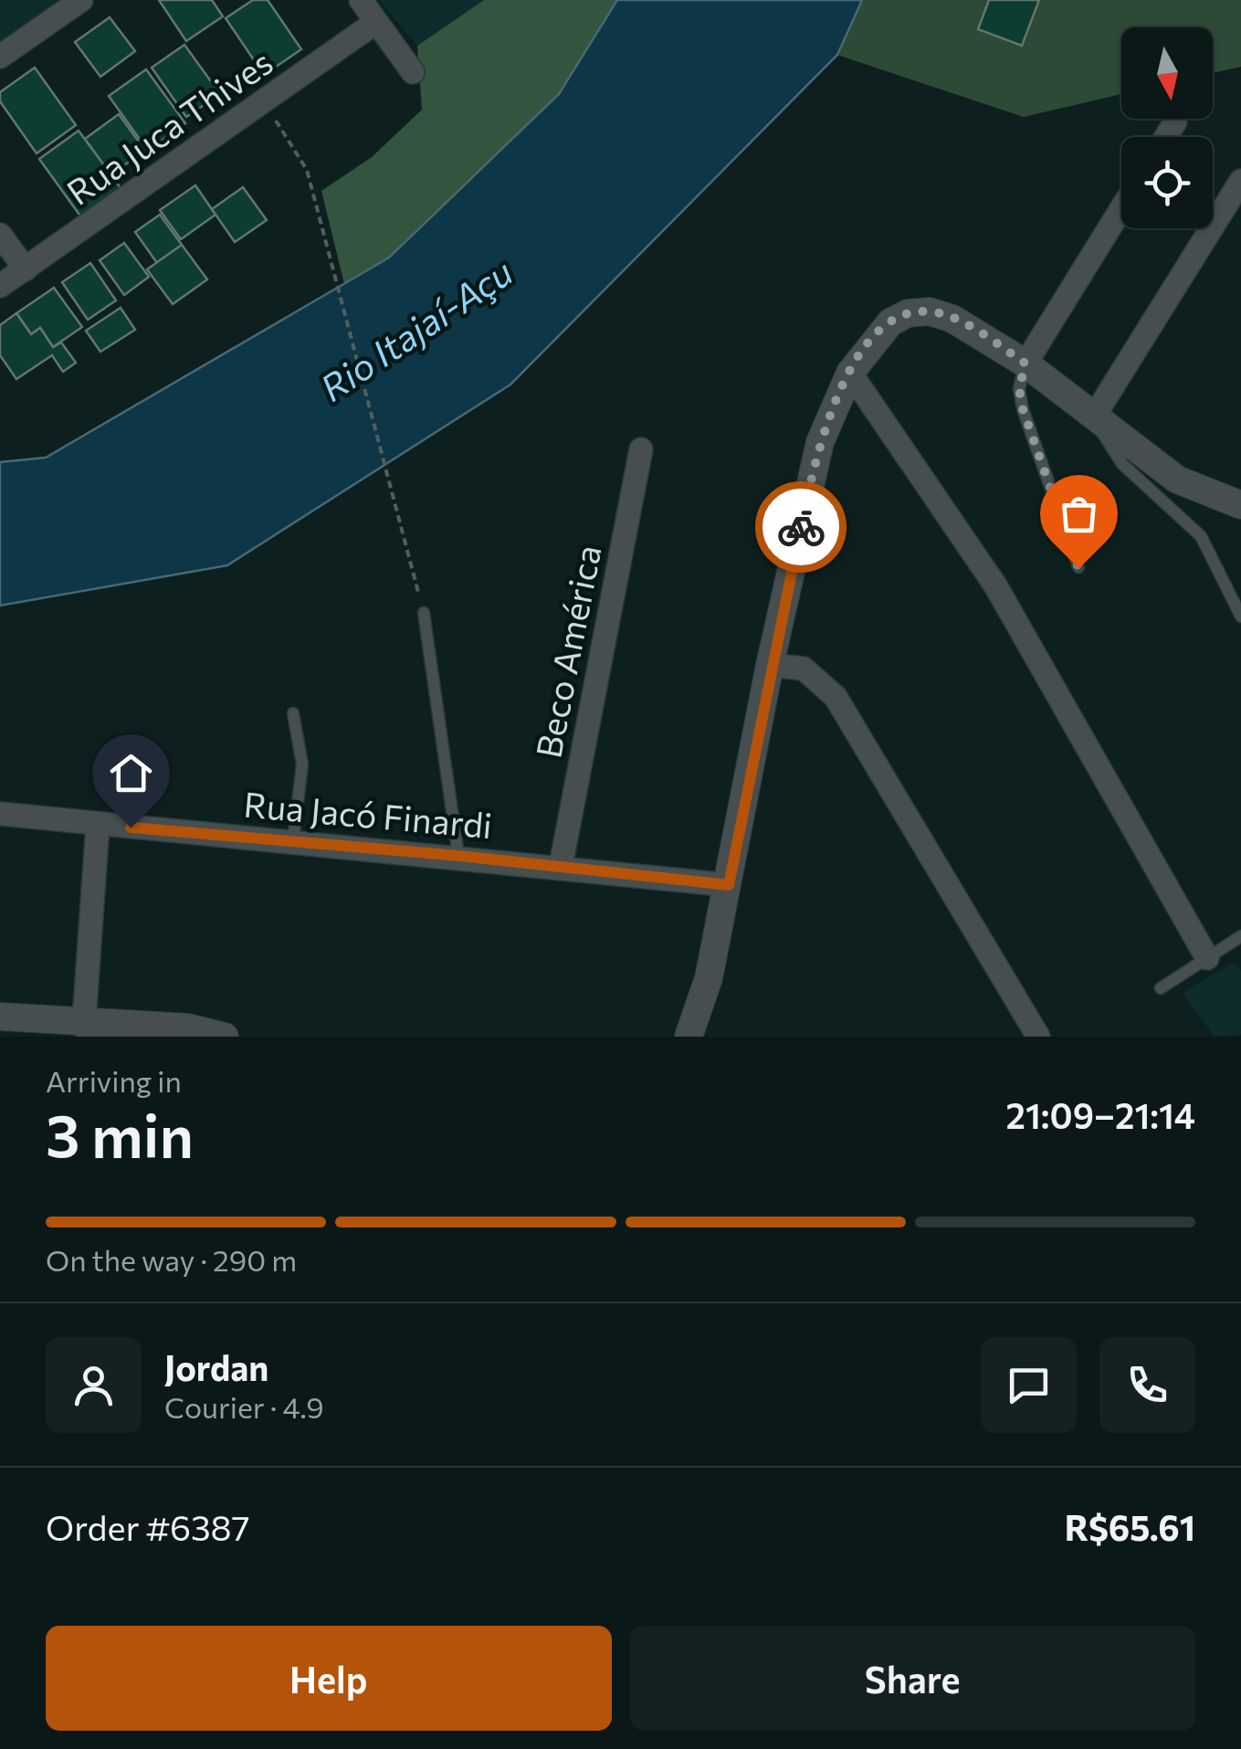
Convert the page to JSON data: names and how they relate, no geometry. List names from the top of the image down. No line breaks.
{"streets":{"street":["Rua Juca Thives","Beco América","Rua Jacó Finardi"]},"crossings":[["Beco América","Rua Jacó Finardi"]],"water":["Rio Itajaí-Açu"],"north":"bottom","page":{"heading":["3 min","Arriving in","21:09–21:14"],"panel":["Jordan","Courier · 4.9","Order #6387","R$65.61"],"bar":"On the way · 290 m","buttons":["Help","Share"]}}
